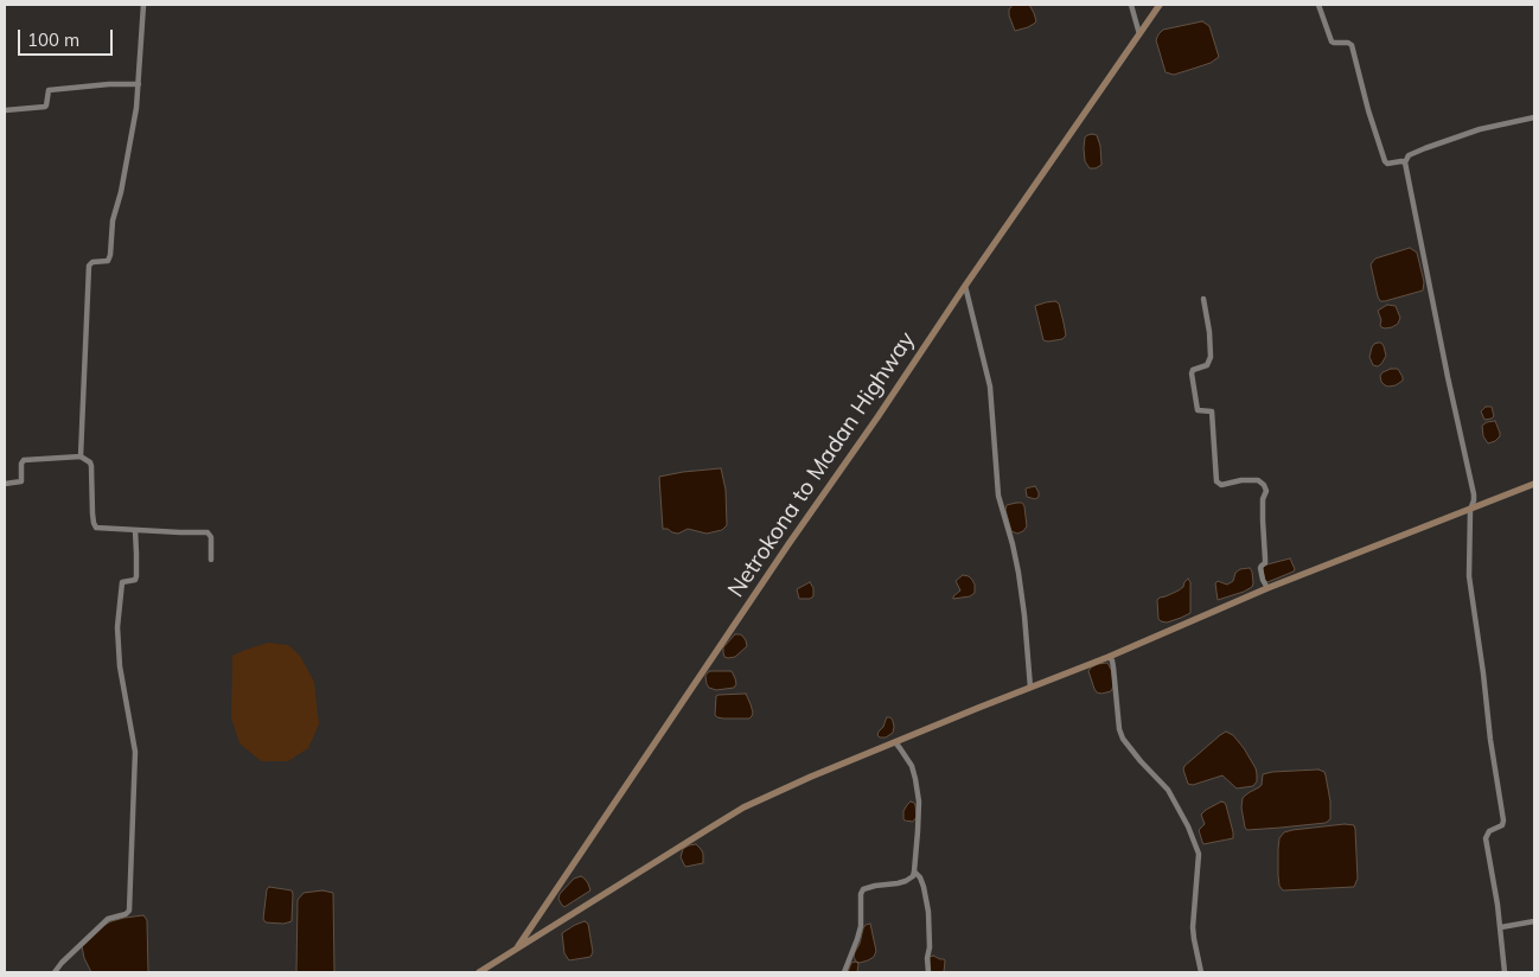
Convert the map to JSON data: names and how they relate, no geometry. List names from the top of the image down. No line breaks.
{"streets":{"main road":["Netrokona to Madan Highway"]},"scale_bar":"100 m"}
